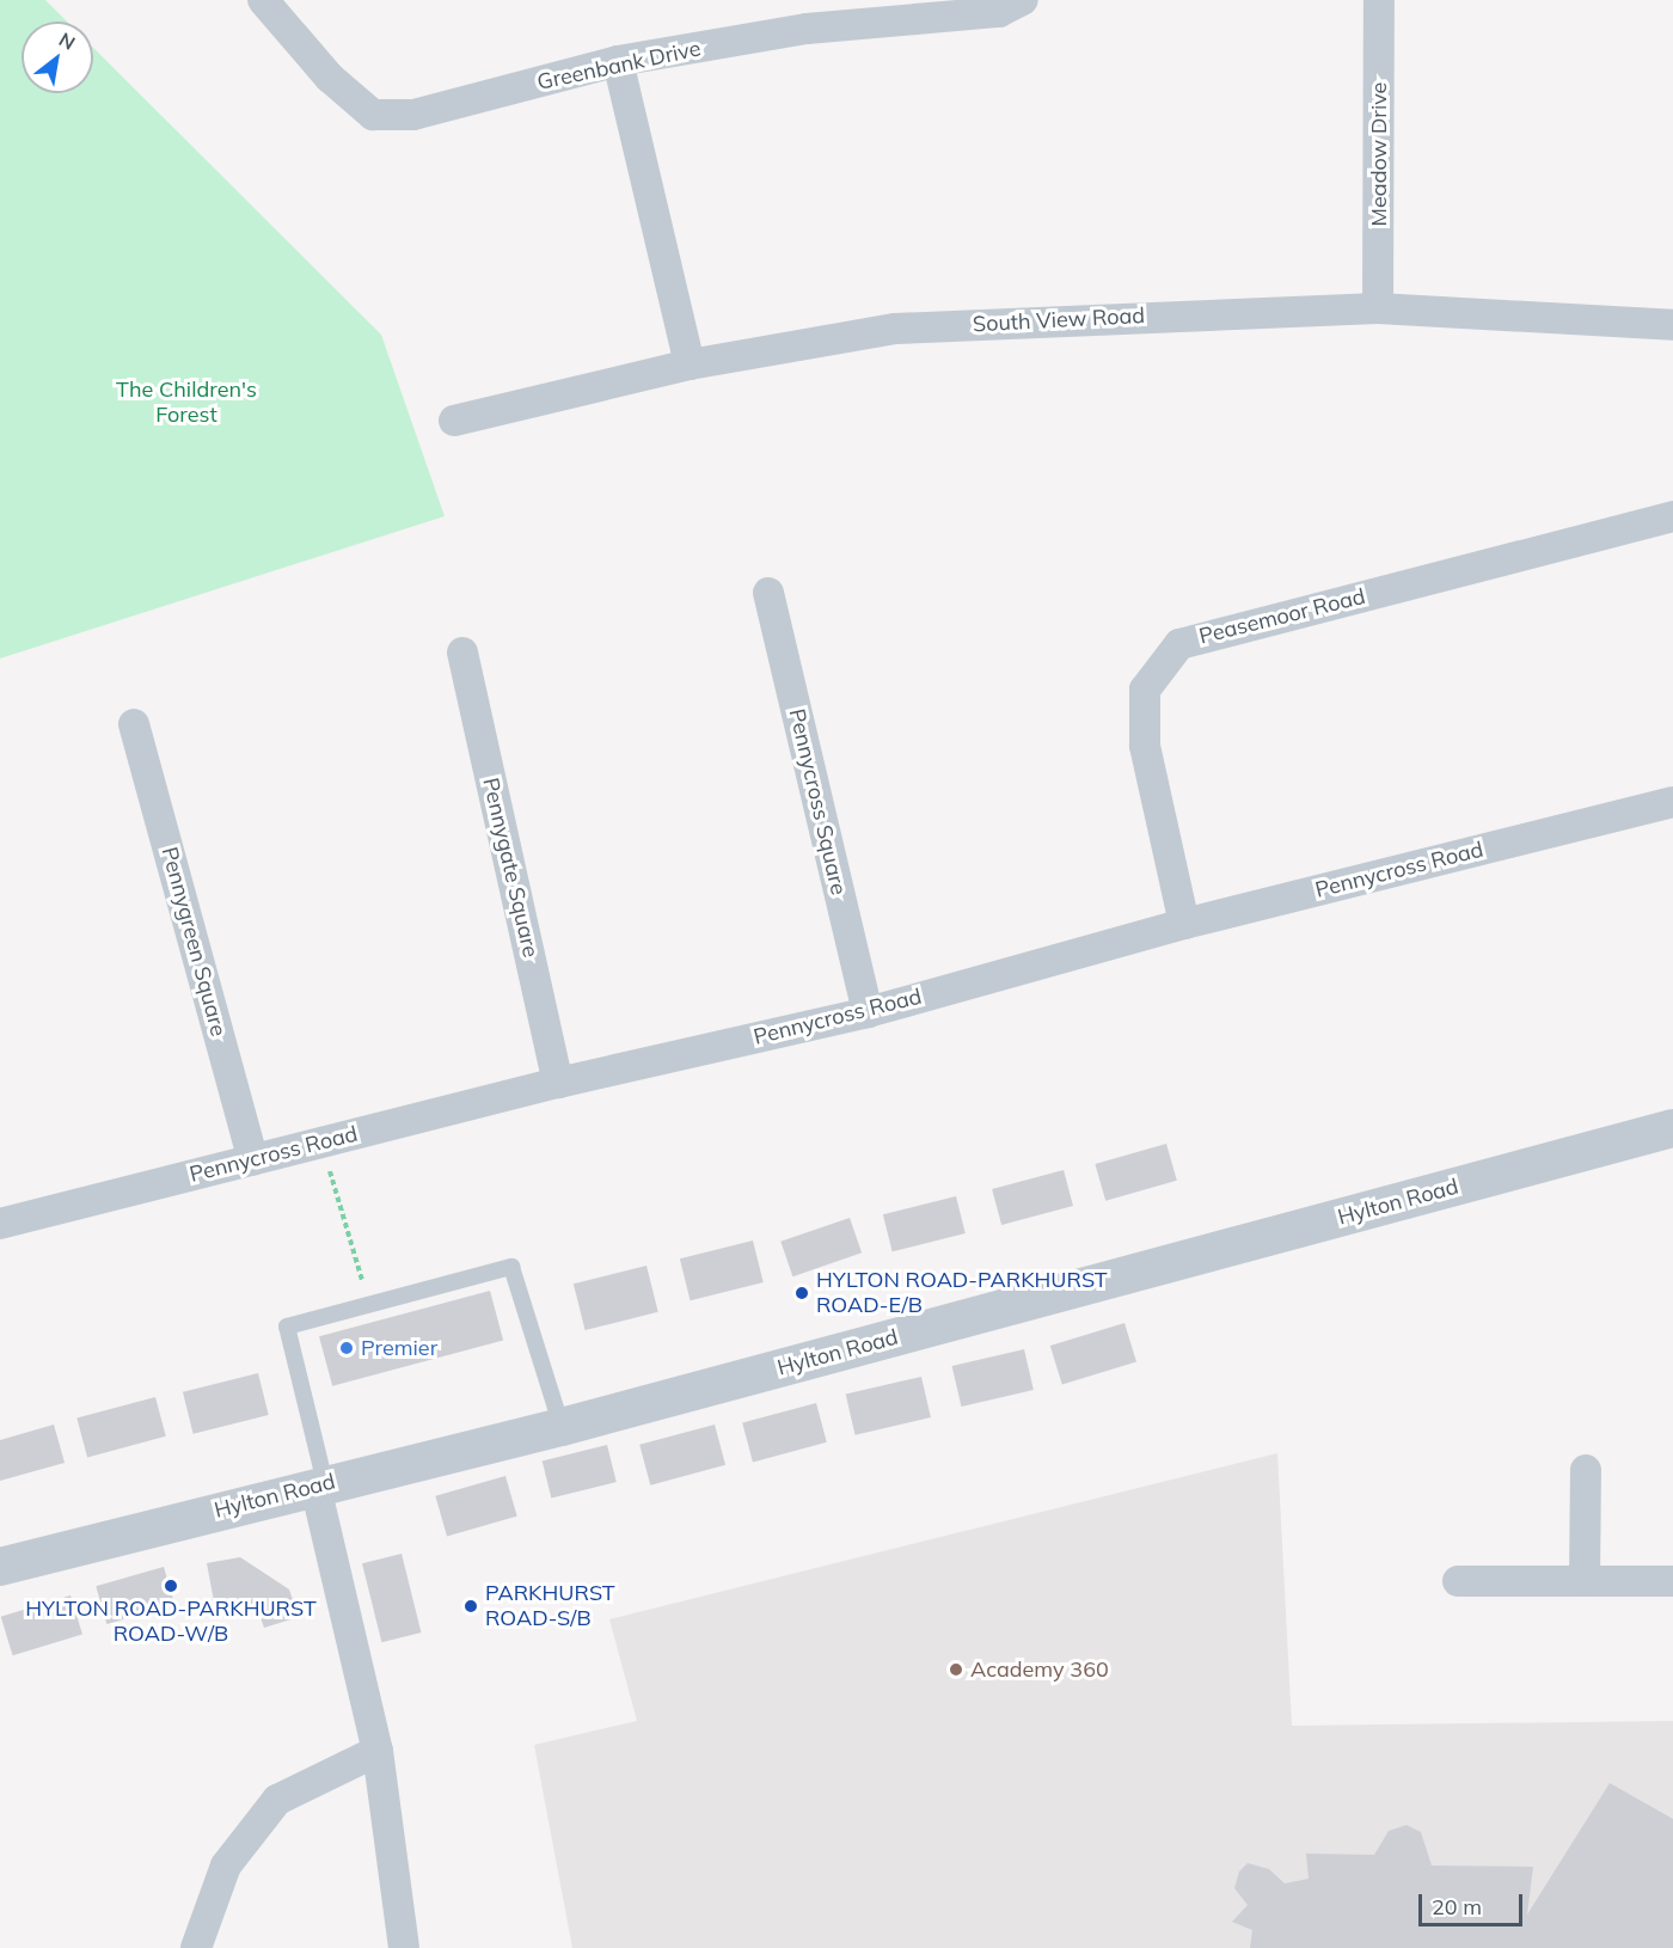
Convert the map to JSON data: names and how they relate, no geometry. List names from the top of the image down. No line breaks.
{"streets":{"street":["Greenbank Drive","Meadow Drive","South View Road","Peasemoor Road","Pennycross Square","Pennygate Square","Pennycross Road","Pennygreen Square","Hylton Road"]},"crossings":[["Meadow Drive","South View Road"],["Peasemoor Road","Pennycross Road"],["Pennycross Square","Pennycross Road"],["Pennygate Square","Pennycross Road"],["Pennycross Road","Pennygreen Square"]],"parks":["The Children's Forest"],"places":["HYLTON ROAD-PARKHURST ROAD-E/B","Premier","HYLTON ROAD-PARKHURST ROAD-W/B","PARKHURST ROAD-S/B","Academy 360"],"scale_bar":"20 m","north":"top right"}
